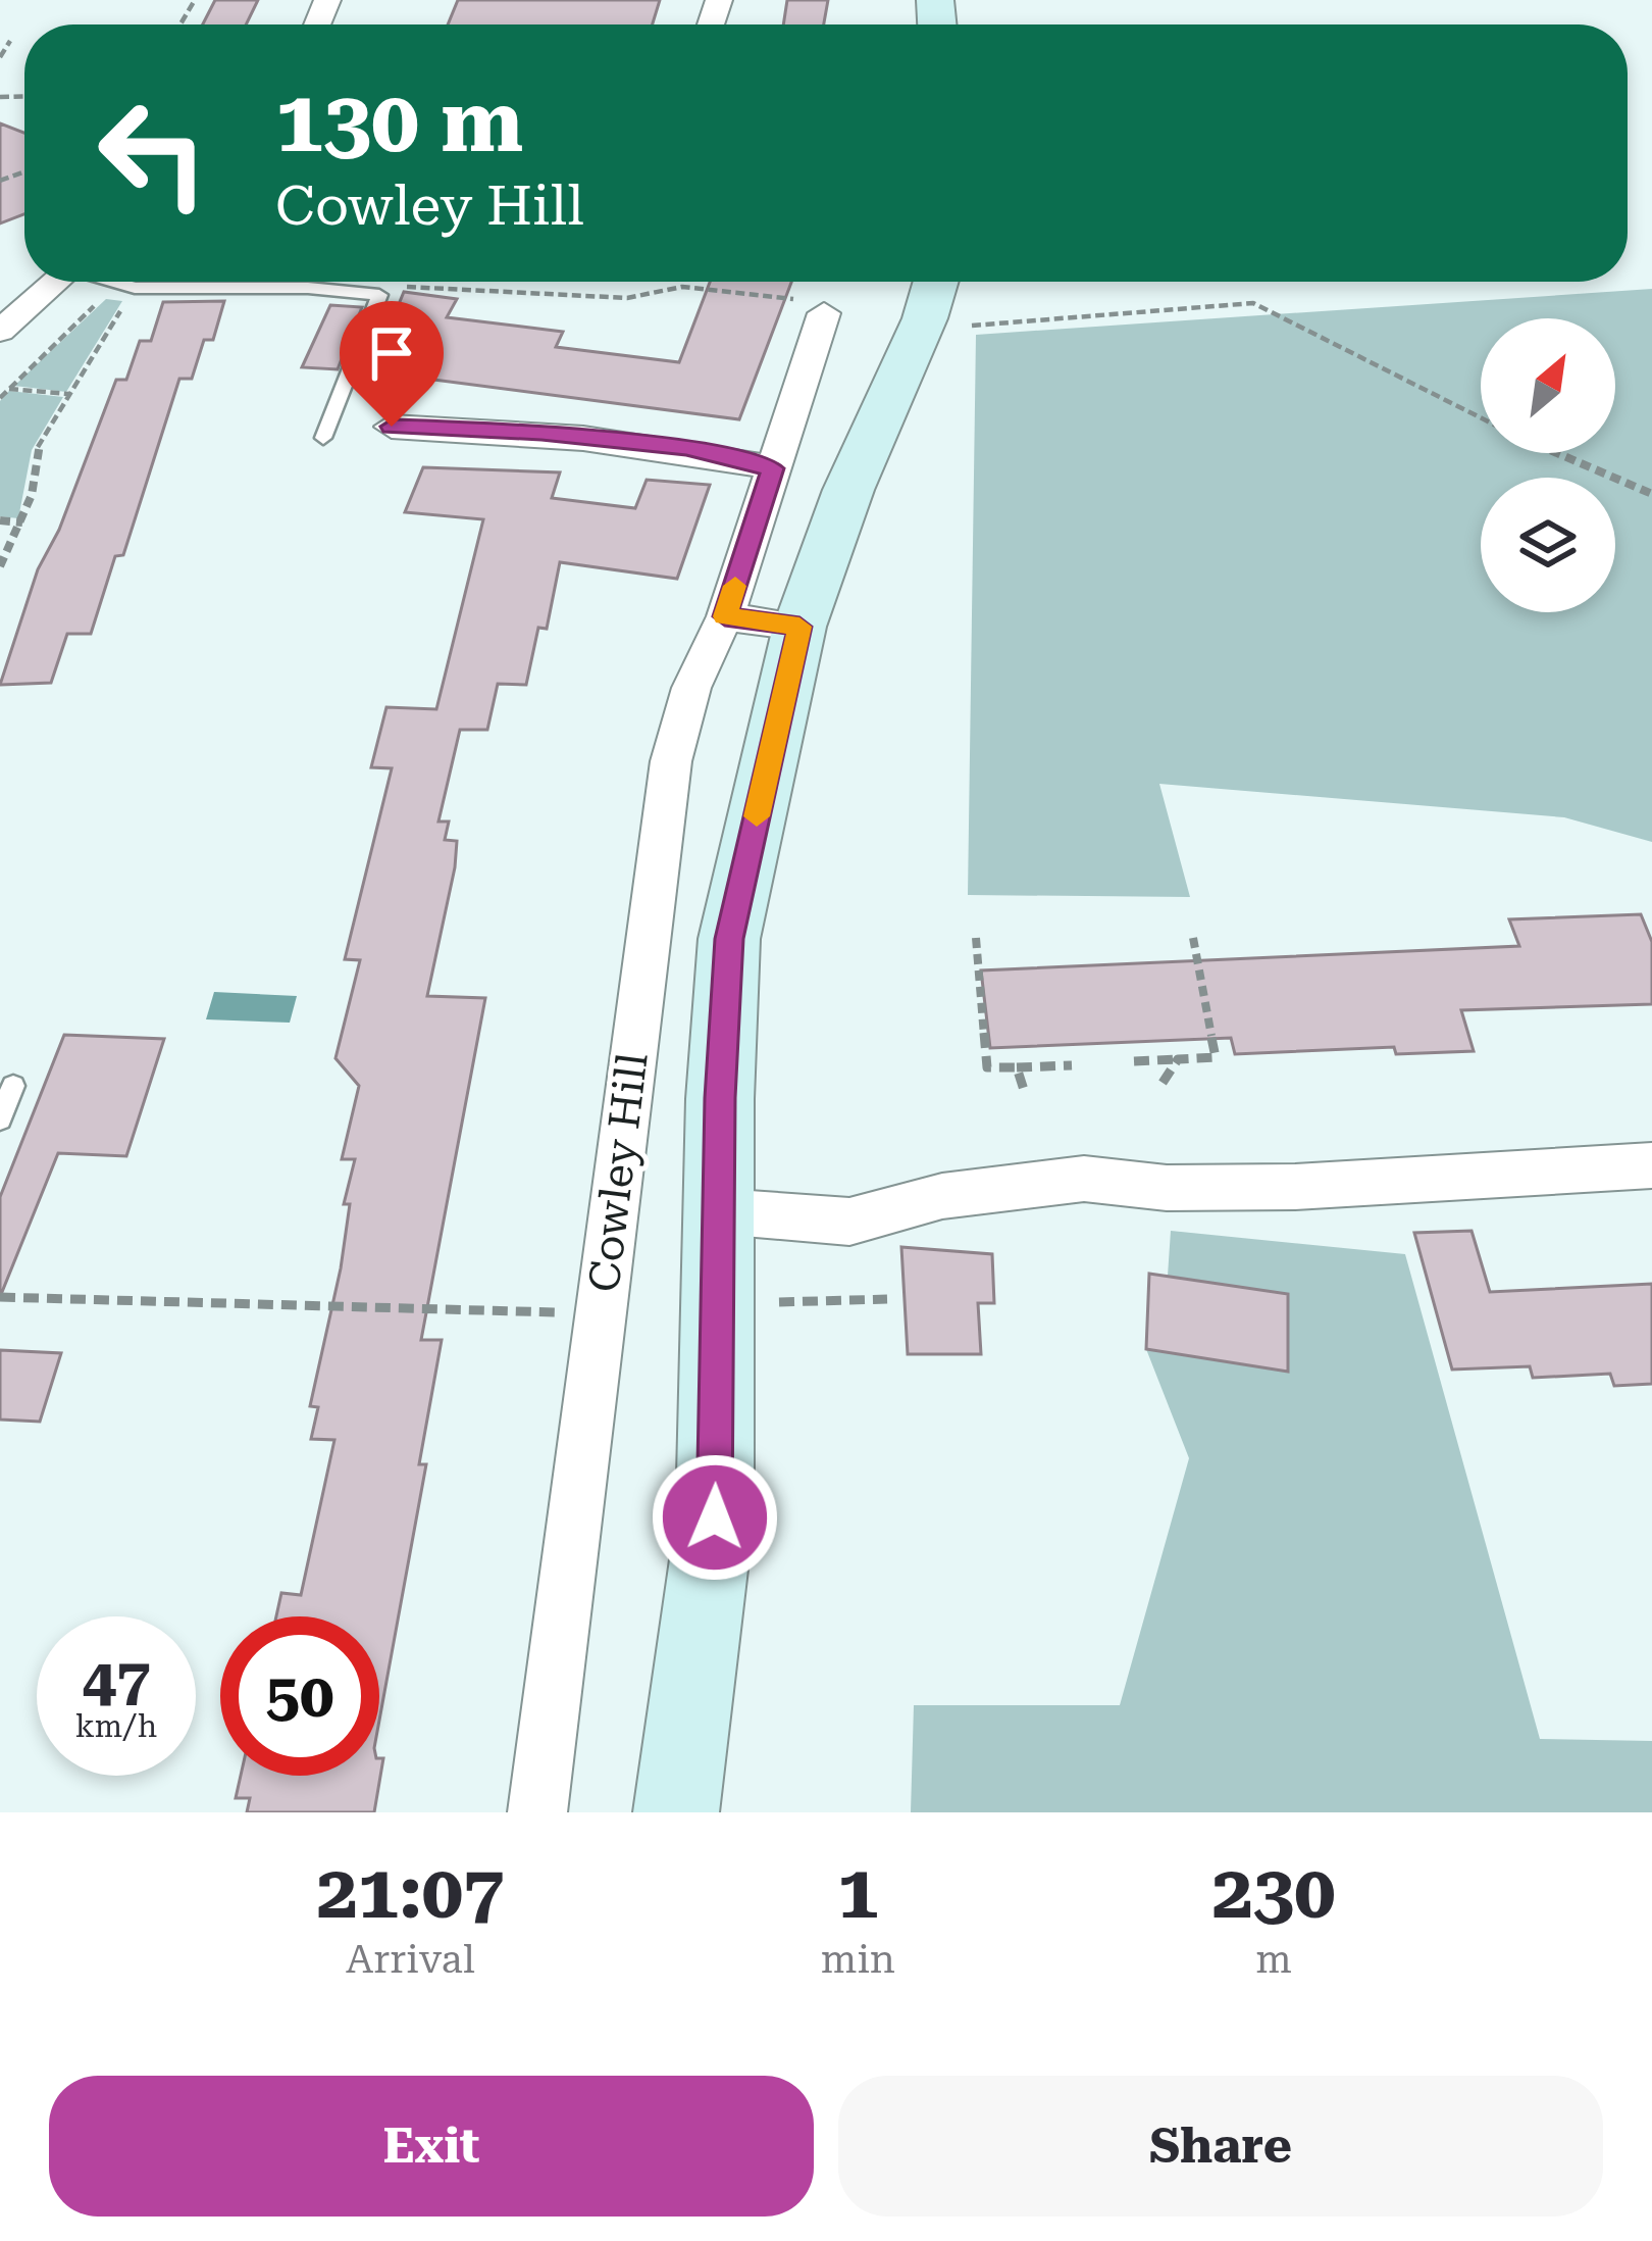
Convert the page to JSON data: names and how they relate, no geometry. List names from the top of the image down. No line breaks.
{"streets":{"main road":["Cowley Hill"]},"north":"top right","page":{"turn":["130 m","Cowley Hill"],"speed":"47 km/h","limit":"50","eta":["21:07","Arrival","1","min","230","m"],"buttons":["Exit","Share"]}}
